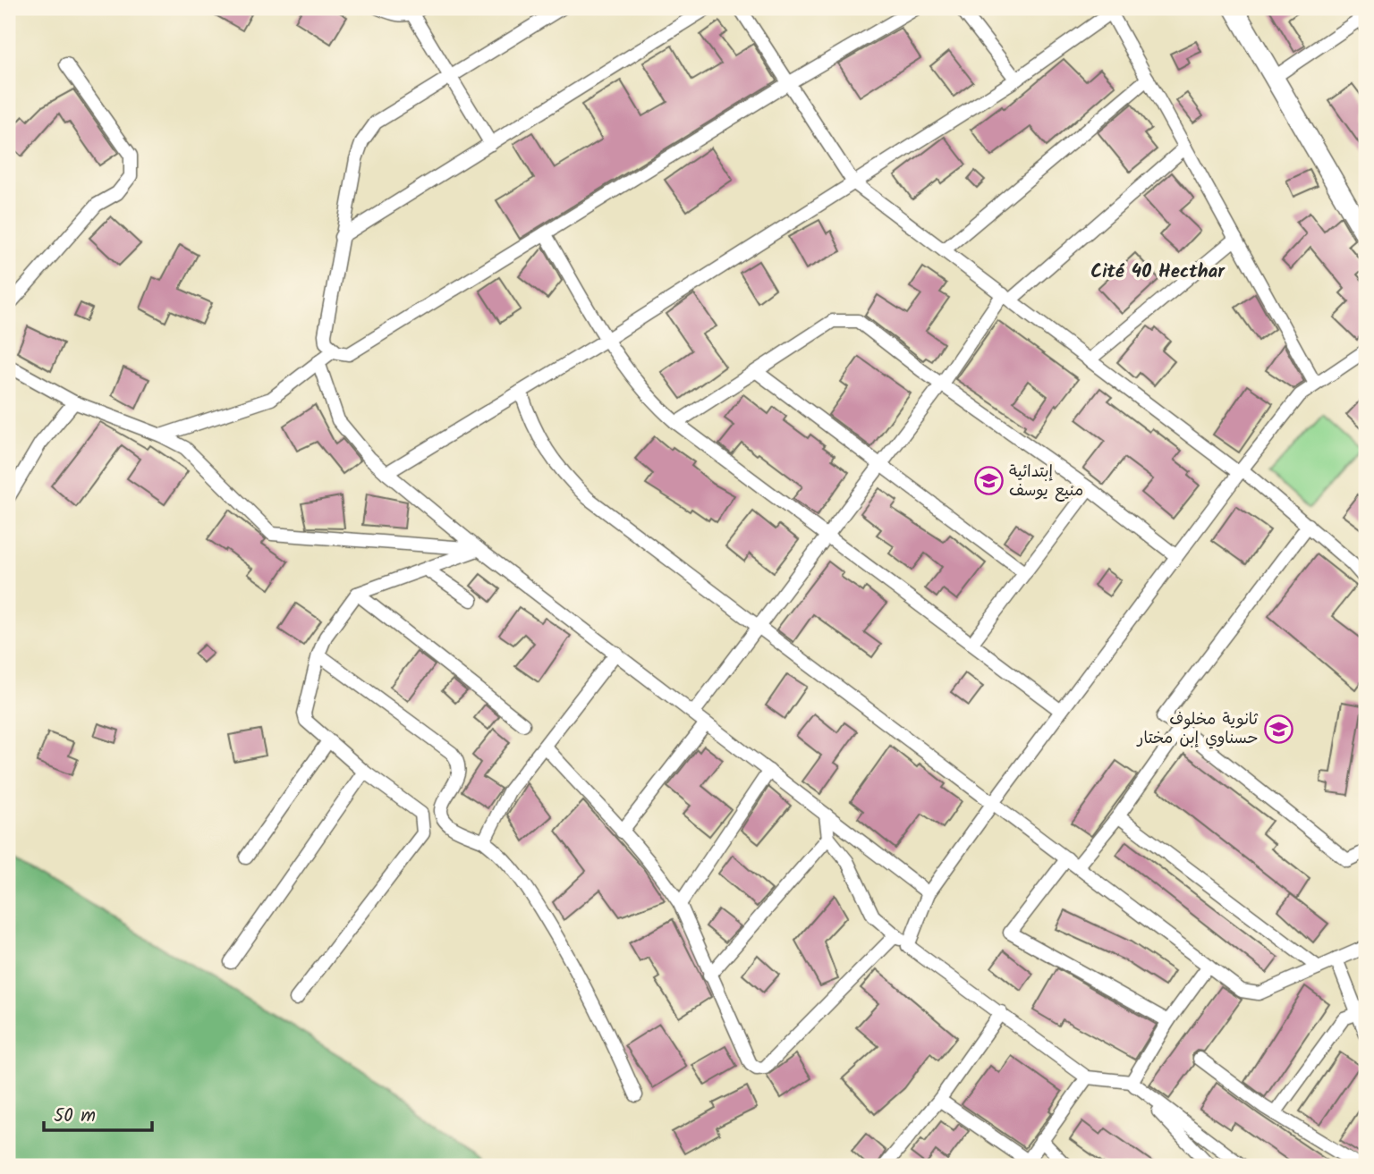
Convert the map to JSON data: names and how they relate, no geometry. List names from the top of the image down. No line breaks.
{"districts":["Cité 40 Hecthar"],"places":{"school or university":["إبتدائية منيع يوسف","ثانوية مخلوف حسناوي إبن مختار"]},"scale_bar":"50 m"}
